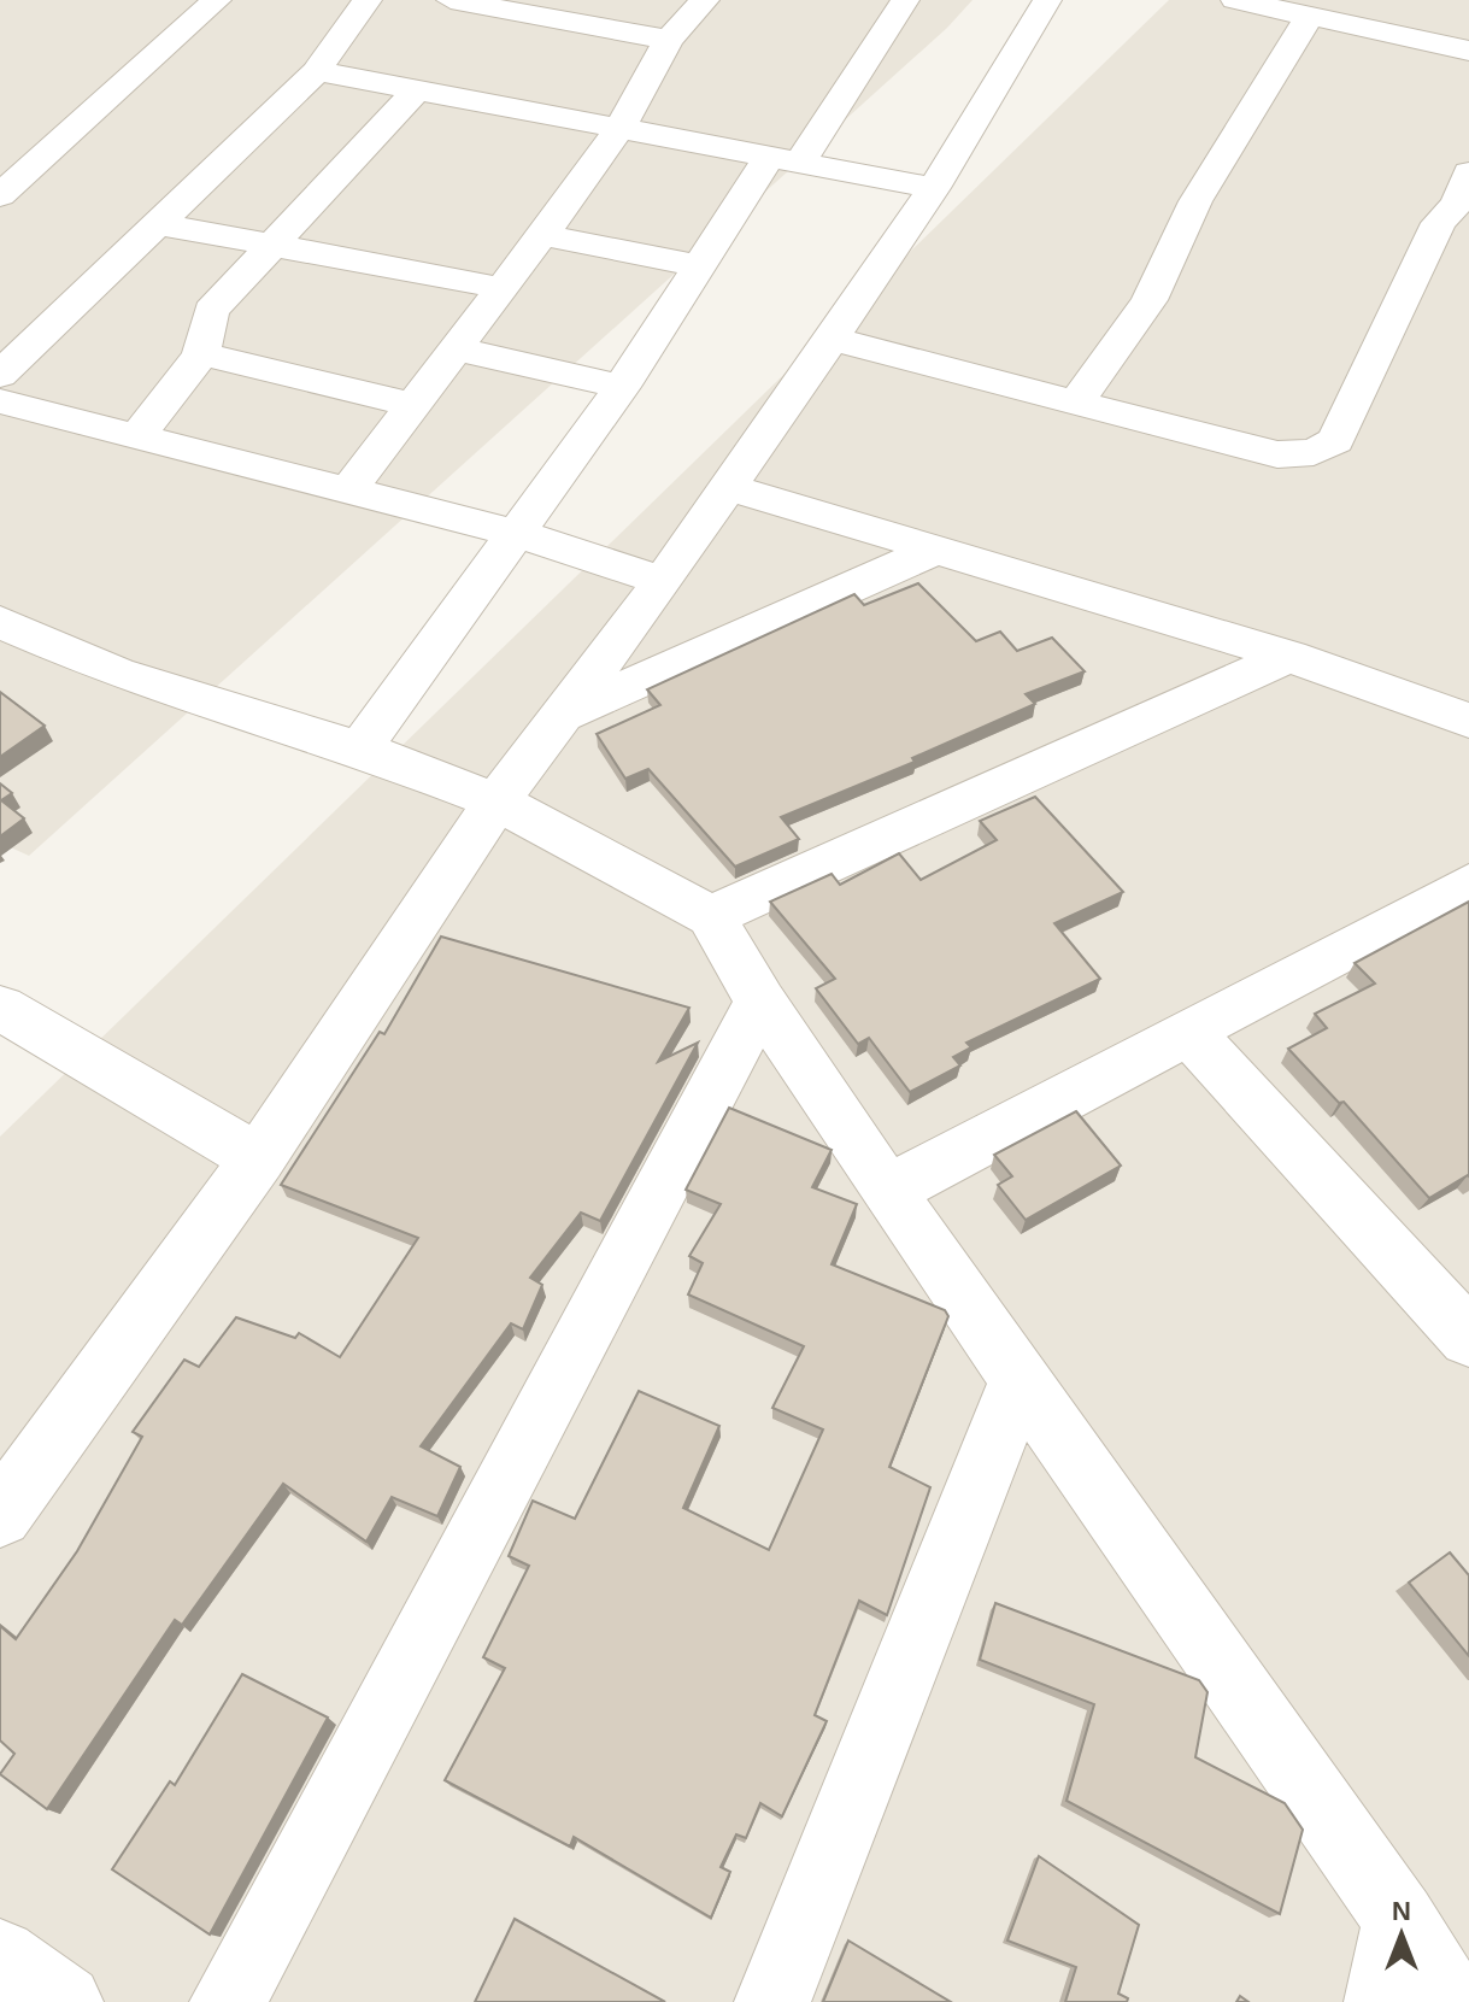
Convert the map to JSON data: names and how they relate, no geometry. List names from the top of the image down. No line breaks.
{"north":"top"}
